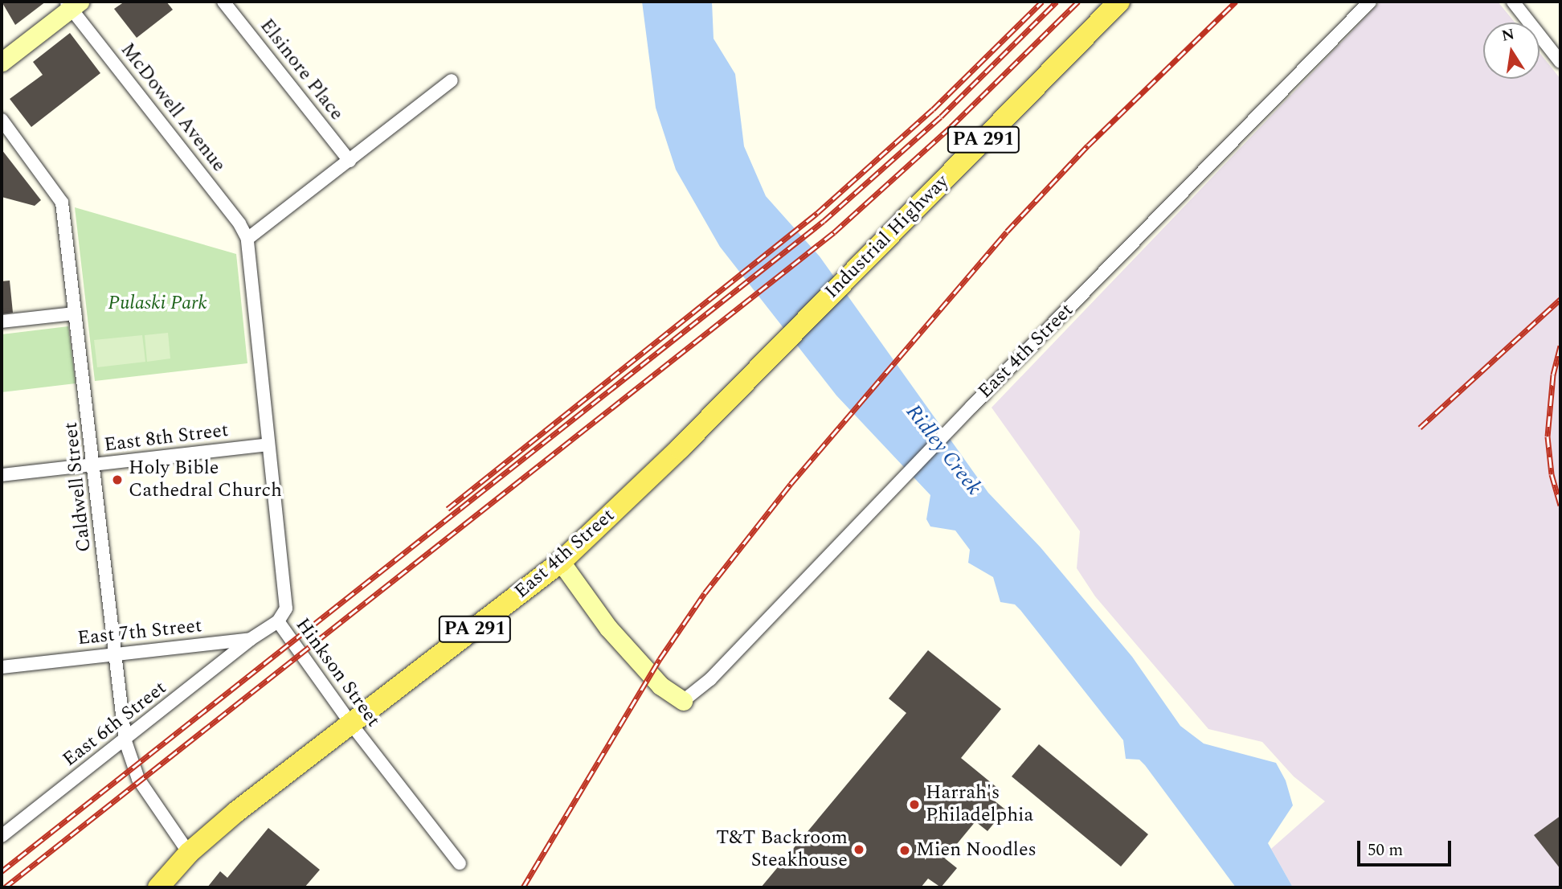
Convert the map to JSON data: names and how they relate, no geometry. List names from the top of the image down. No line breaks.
{"streets":{"main road":["PA 291","Industrial Highway","East 4th Street"],"street":["Elsinore Place","McDowell Avenue","East 8th Street","Caldwell Street","East 7th Street","Hinkson Street","East 6th Street"]},"crossings":[["McDowell Avenue","Hinkson Street"],["Industrial Highway","East 4th Street"],["East 4th Street","Caldwell Street"],["East 4th Street","Hinkson Street"],["East 8th Street","Caldwell Street"],["East 8th Street","Hinkson Street"],["Caldwell Street","East 7th Street"],["Caldwell Street","East 6th Street"],["East 7th Street","Hinkson Street"],["East 7th Street","East 6th Street"]],"water":["Ridley Creek"],"parks":["Pulaski Park"],"places":["Holy Bible Cathedral Church","Harrah's Philadelphia","T&T Backroom Steakhouse","Mien Noodles"],"scale_bar":"50 m","north":"top"}
